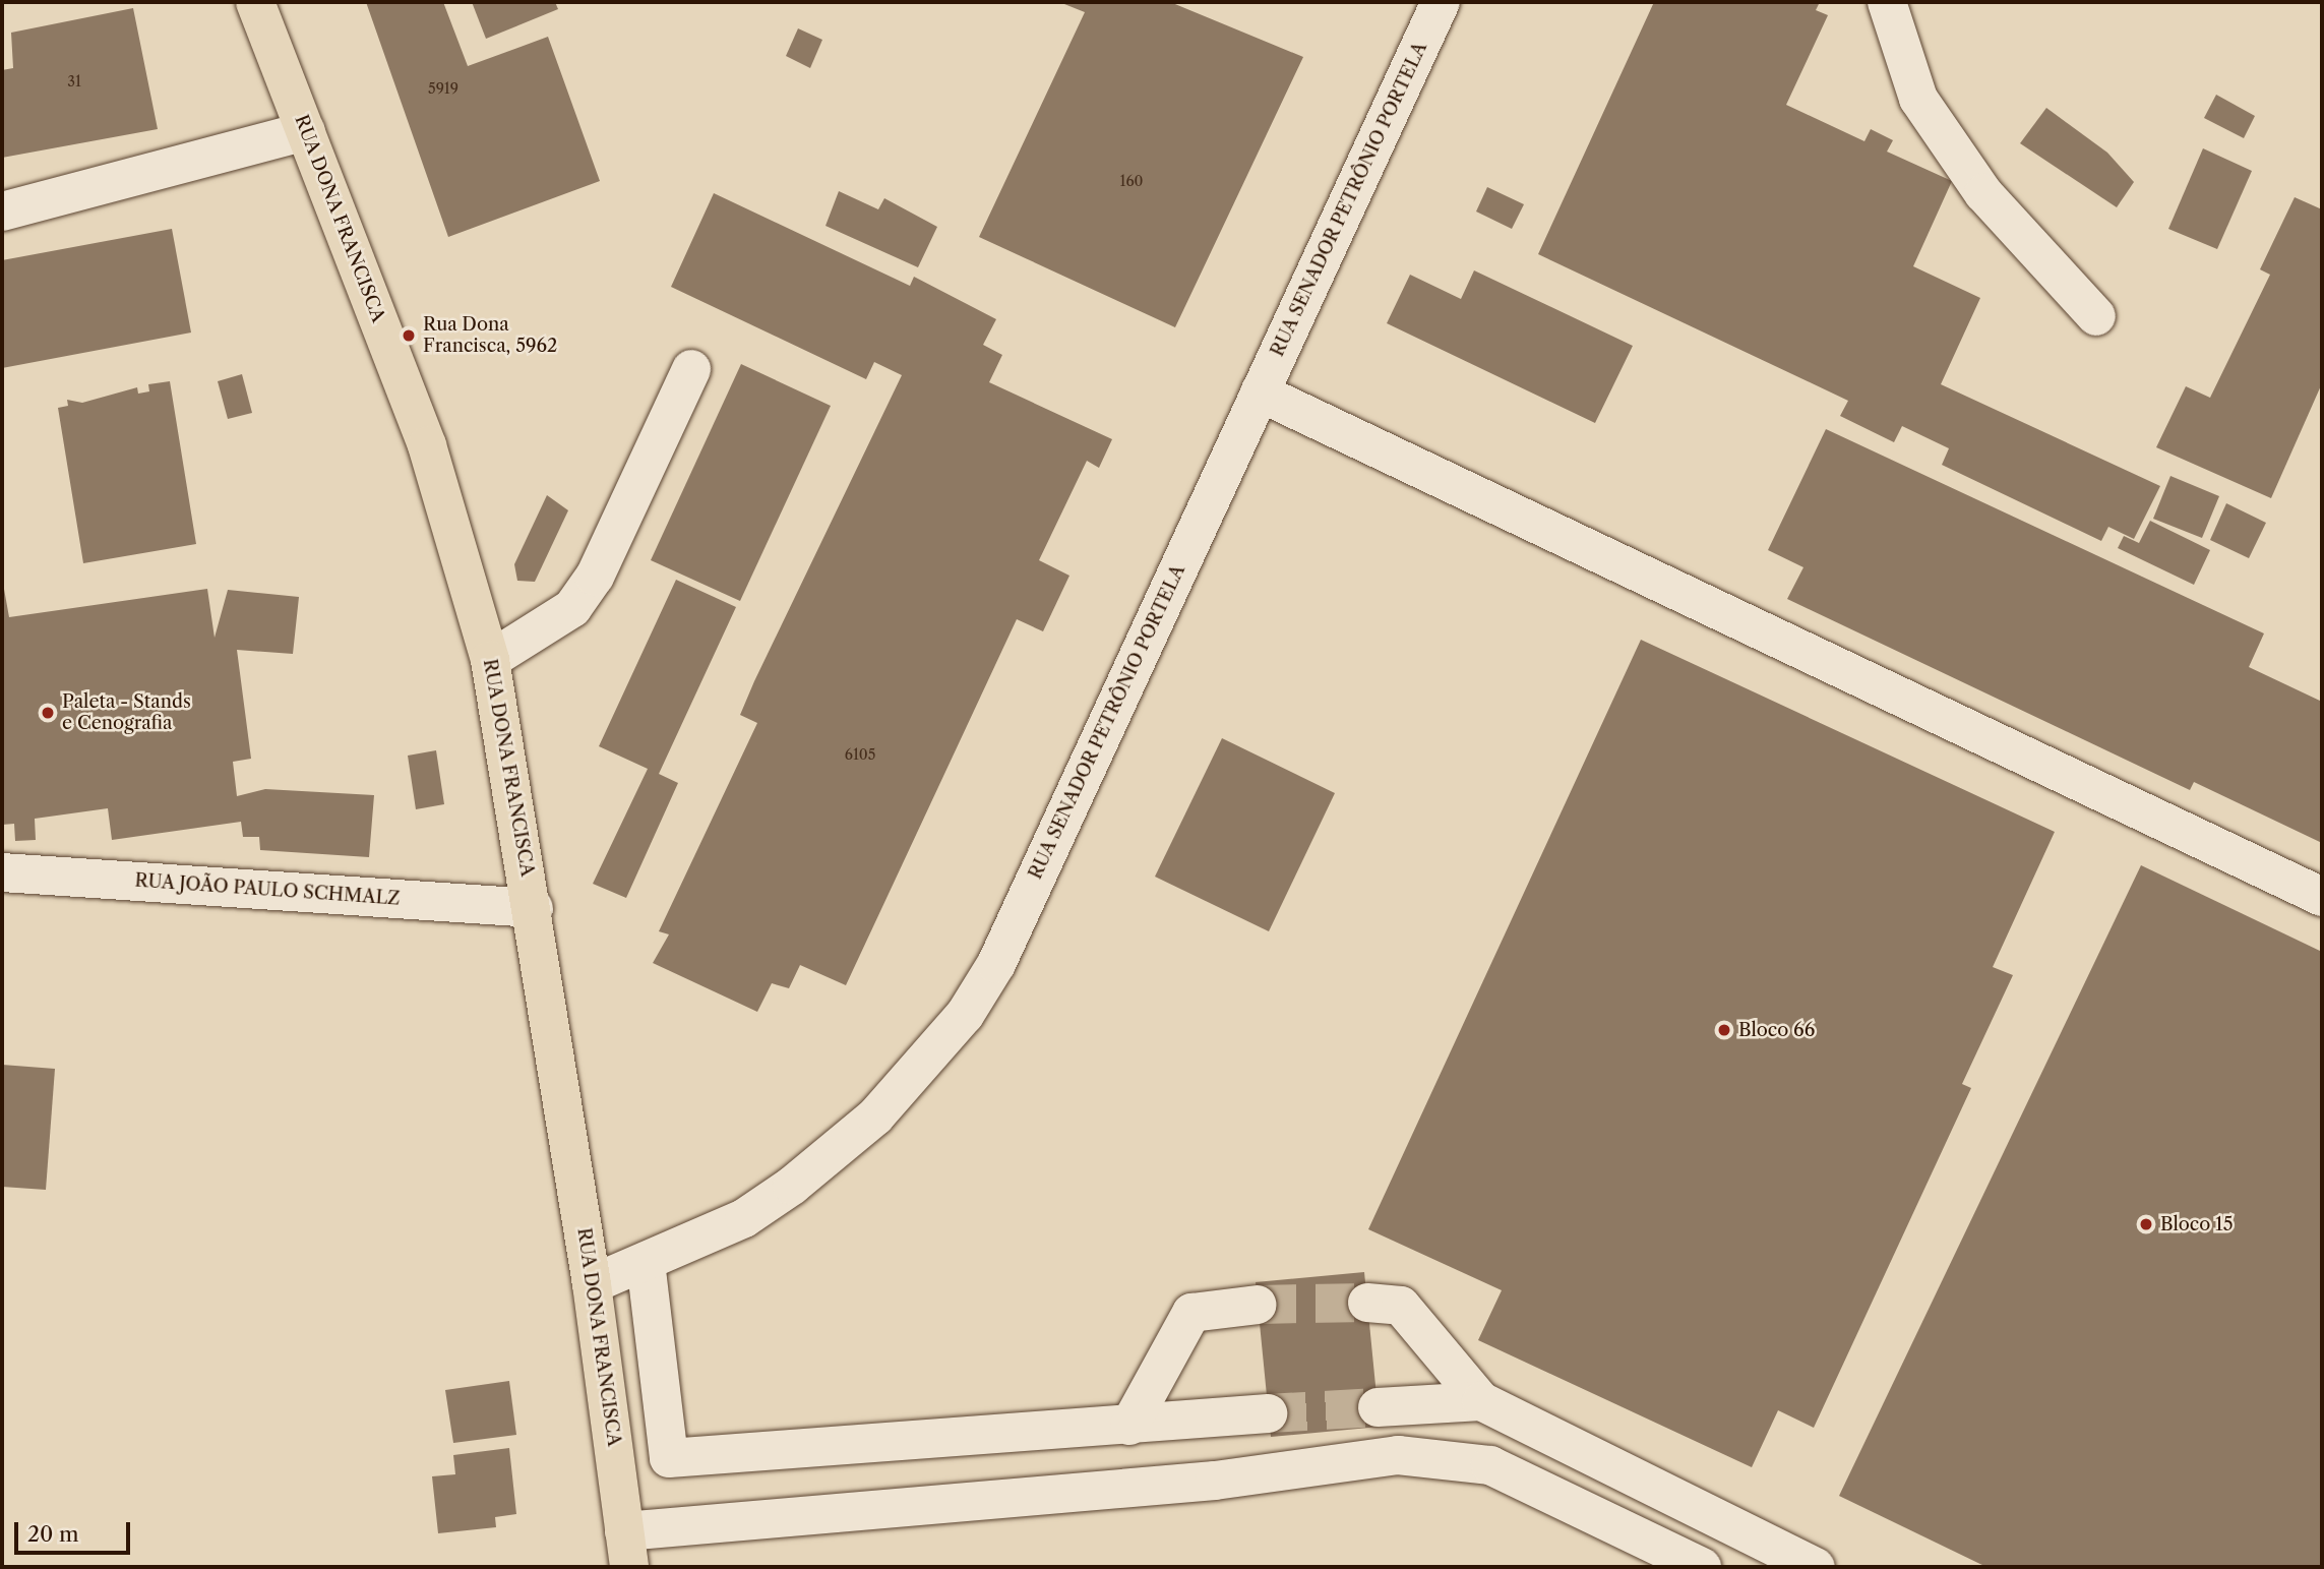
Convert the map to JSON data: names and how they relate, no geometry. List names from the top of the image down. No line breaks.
{"streets":{"main road":["RUA DONA FRANCISCA"],"street":["RUA SENADOR PETRÔNIO PORTELA","RUA JOÃO PAULO SCHMALZ"]},"crossings":[["RUA SENADOR PETRÔNIO PORTELA","RUA DONA FRANCISCA"],["RUA DONA FRANCISCA","RUA JOÃO PAULO SCHMALZ"]],"places":["Rua Dona Francisca, 5962","Paleta - Stands e Cenografia","Bloco 66","Bloco 15"],"house_numbers":["31","5919","160","6105"],"scale_bar":"20 m"}
